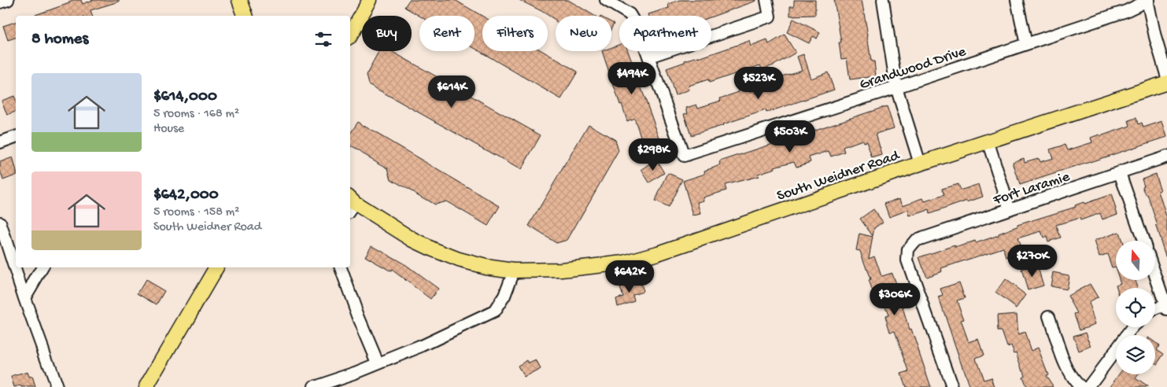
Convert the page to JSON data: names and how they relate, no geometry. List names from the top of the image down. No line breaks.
{"streets":{"main road":["South Weidner Road"],"street":["Grandwood Drive","Fort Laramie"]},"north":"top","page":{"chip":["Buy","Rent","Filters","New","Apartment"],"heading":"8 homes","price":["$494K","$523K","$614K","$503K","$298K","$270K","$642K","$306K"],"list":[{"name":"$614,000","note":"5 rooms · 168 m² · House"},{"name":"$642,000","note":"5 rooms · 158 m² · South Weidner Road"}]}}
